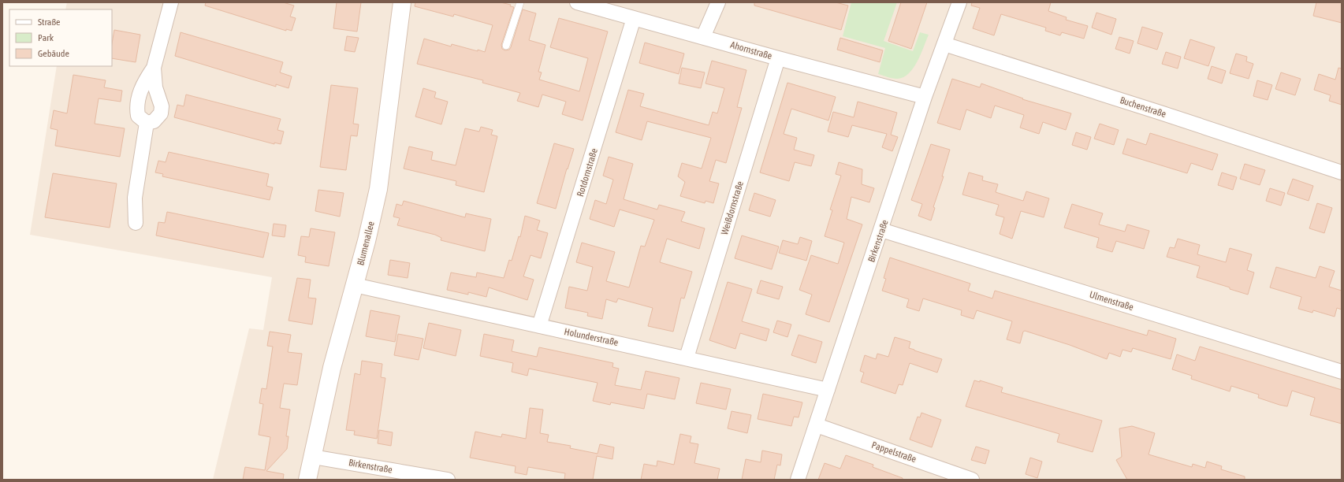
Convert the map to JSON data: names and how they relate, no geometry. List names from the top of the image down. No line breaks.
{"streets":{"street":["Ahornstraße","Buchenstraße","Rotdornstraße","Weißdornstraße","Birkenstraße","Blumenallee","Ulmenstraße","Holunderstraße","Pappelstraße"]},"crossings":[["Ahornstraße","Rotdornstraße"],["Ahornstraße","Weißdornstraße"],["Ahornstraße","Birkenstraße"],["Buchenstraße","Birkenstraße"],["Rotdornstraße","Holunderstraße"],["Weißdornstraße","Holunderstraße"],["Birkenstraße","Blumenallee"],["Birkenstraße","Ulmenstraße"],["Birkenstraße","Holunderstraße"],["Birkenstraße","Pappelstraße"],["Blumenallee","Holunderstraße"]],"legend":["Straße","Park","Gebäude"]}
